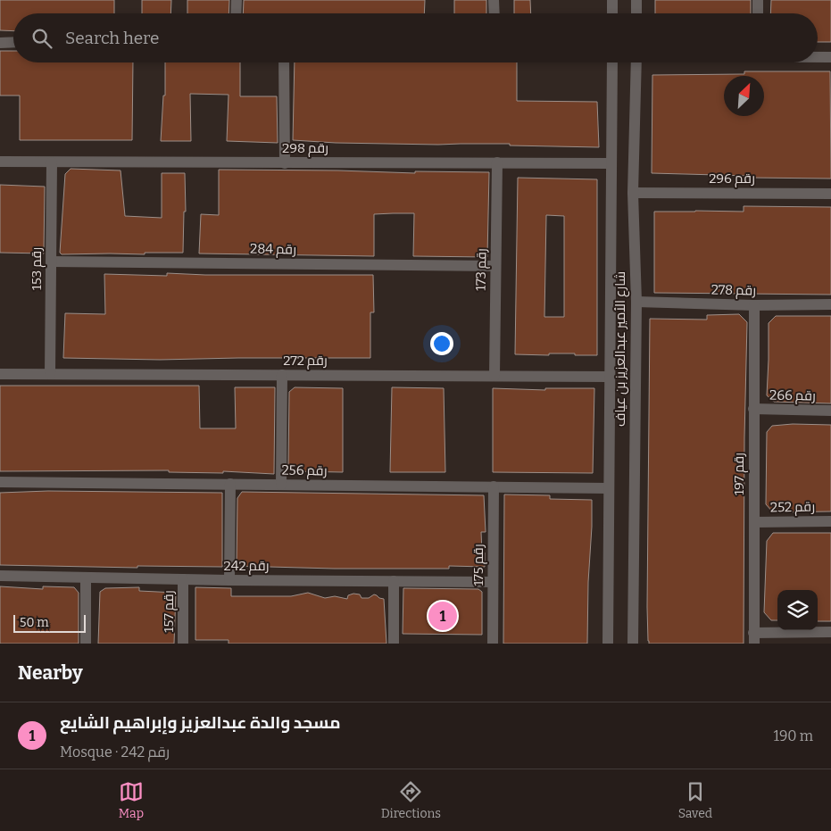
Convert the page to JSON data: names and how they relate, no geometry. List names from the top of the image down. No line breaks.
{"streets":{"street":["رقم 298","رقم 296","رقم 284","رقم 153","رقم 173","رقم 278","شارع الأمير عبدالعزيز بن عياف","رقم 272","رقم 266","رقم 256","رقم 197","رقم 252","رقم 175","رقم 242","رقم 157"]},"crossings":[["رقم 298","رقم 153"],["رقم 298","رقم 173"],["رقم 298","شارع الأمير عبدالعزيز بن عياف"],["رقم 296","شارع الأمير عبدالعزيز بن عياف"],["رقم 284","رقم 153"],["رقم 284","رقم 173"],["رقم 153","رقم 272"],["رقم 173","رقم 272"],["رقم 278","شارع الأمير عبدالعزيز بن عياف"],["رقم 278","رقم 197"],["شارع الأمير عبدالعزيز بن عياف","رقم 272"],["شارع الأمير عبدالعزيز بن عياف","رقم 256"],["رقم 266","رقم 197"],["رقم 256","رقم 175"],["رقم 197","رقم 252"],["رقم 175","رقم 242"],["رقم 242","رقم 157"]],"scale_bar":"50 m","north":"top right","page":{"search":"Search here","pins":"1","scale":"50 m","heading":"Nearby","list":[{"mark":"1","name":"مسجد والدة عبدالعزيز وإبراهيم الشايع","note":"Mosque · رقم 242","value":"190 m"}],"nav":["Map","Directions","Saved"]}}
